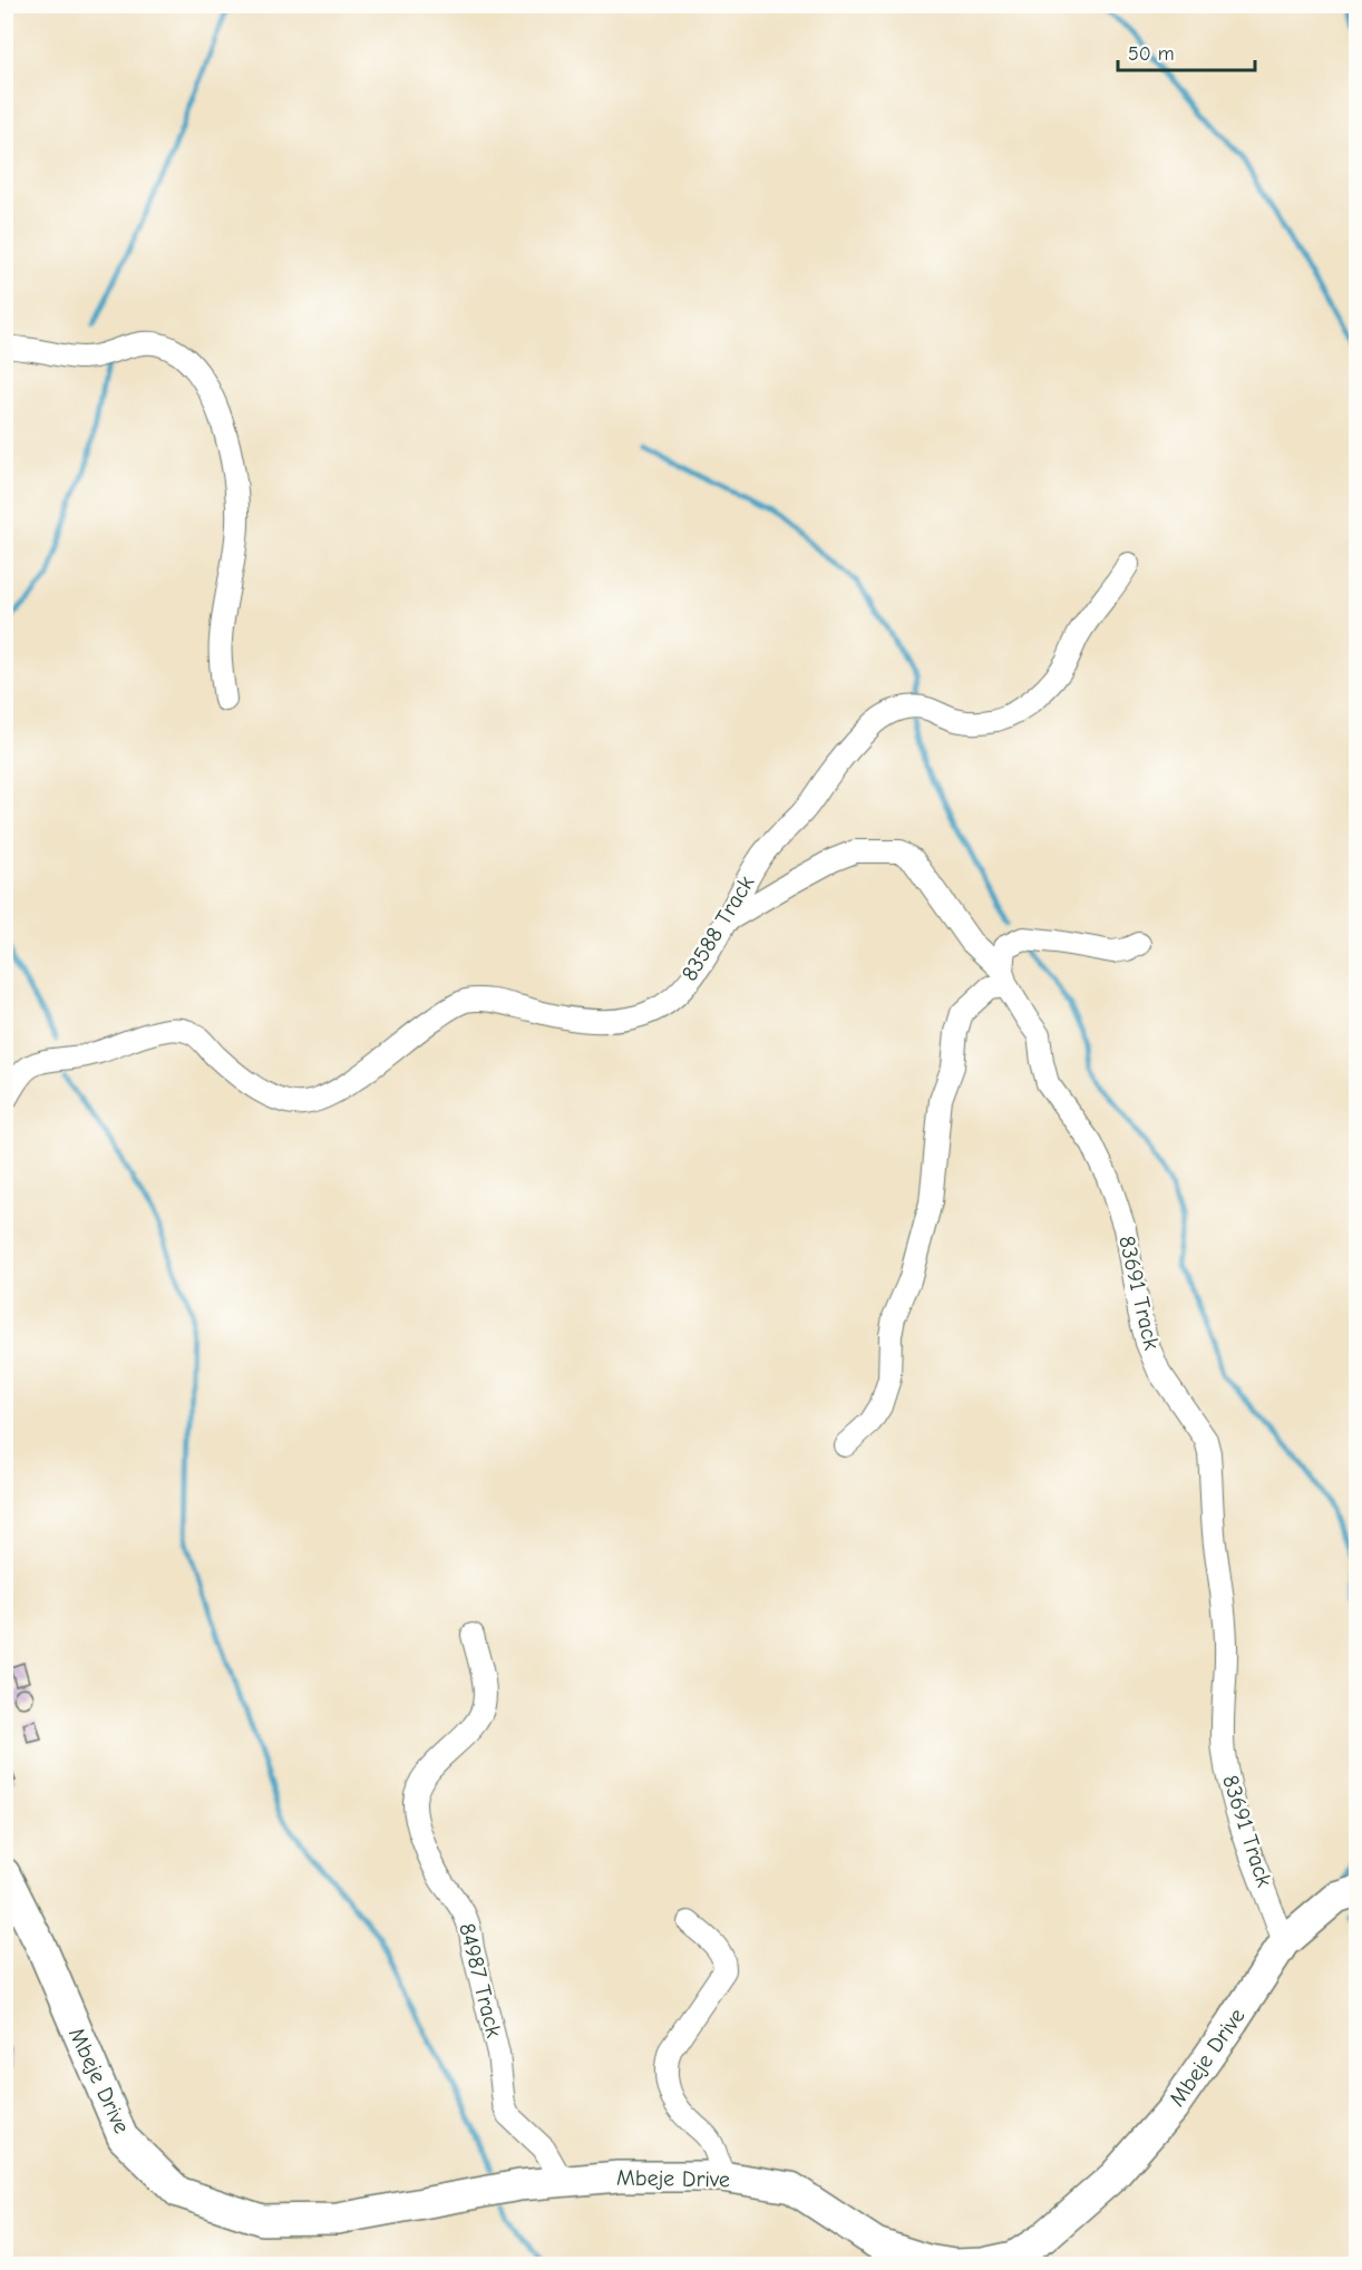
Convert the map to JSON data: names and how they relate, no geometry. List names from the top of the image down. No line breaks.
{"streets":{"street":["83588 Track","83691 Track","84987 Track","Mbeje Drive"]},"crossings":[["83588 Track","83691 Track"],["83691 Track","Mbeje Drive"],["84987 Track","Mbeje Drive"]],"scale_bar":"50 m"}
